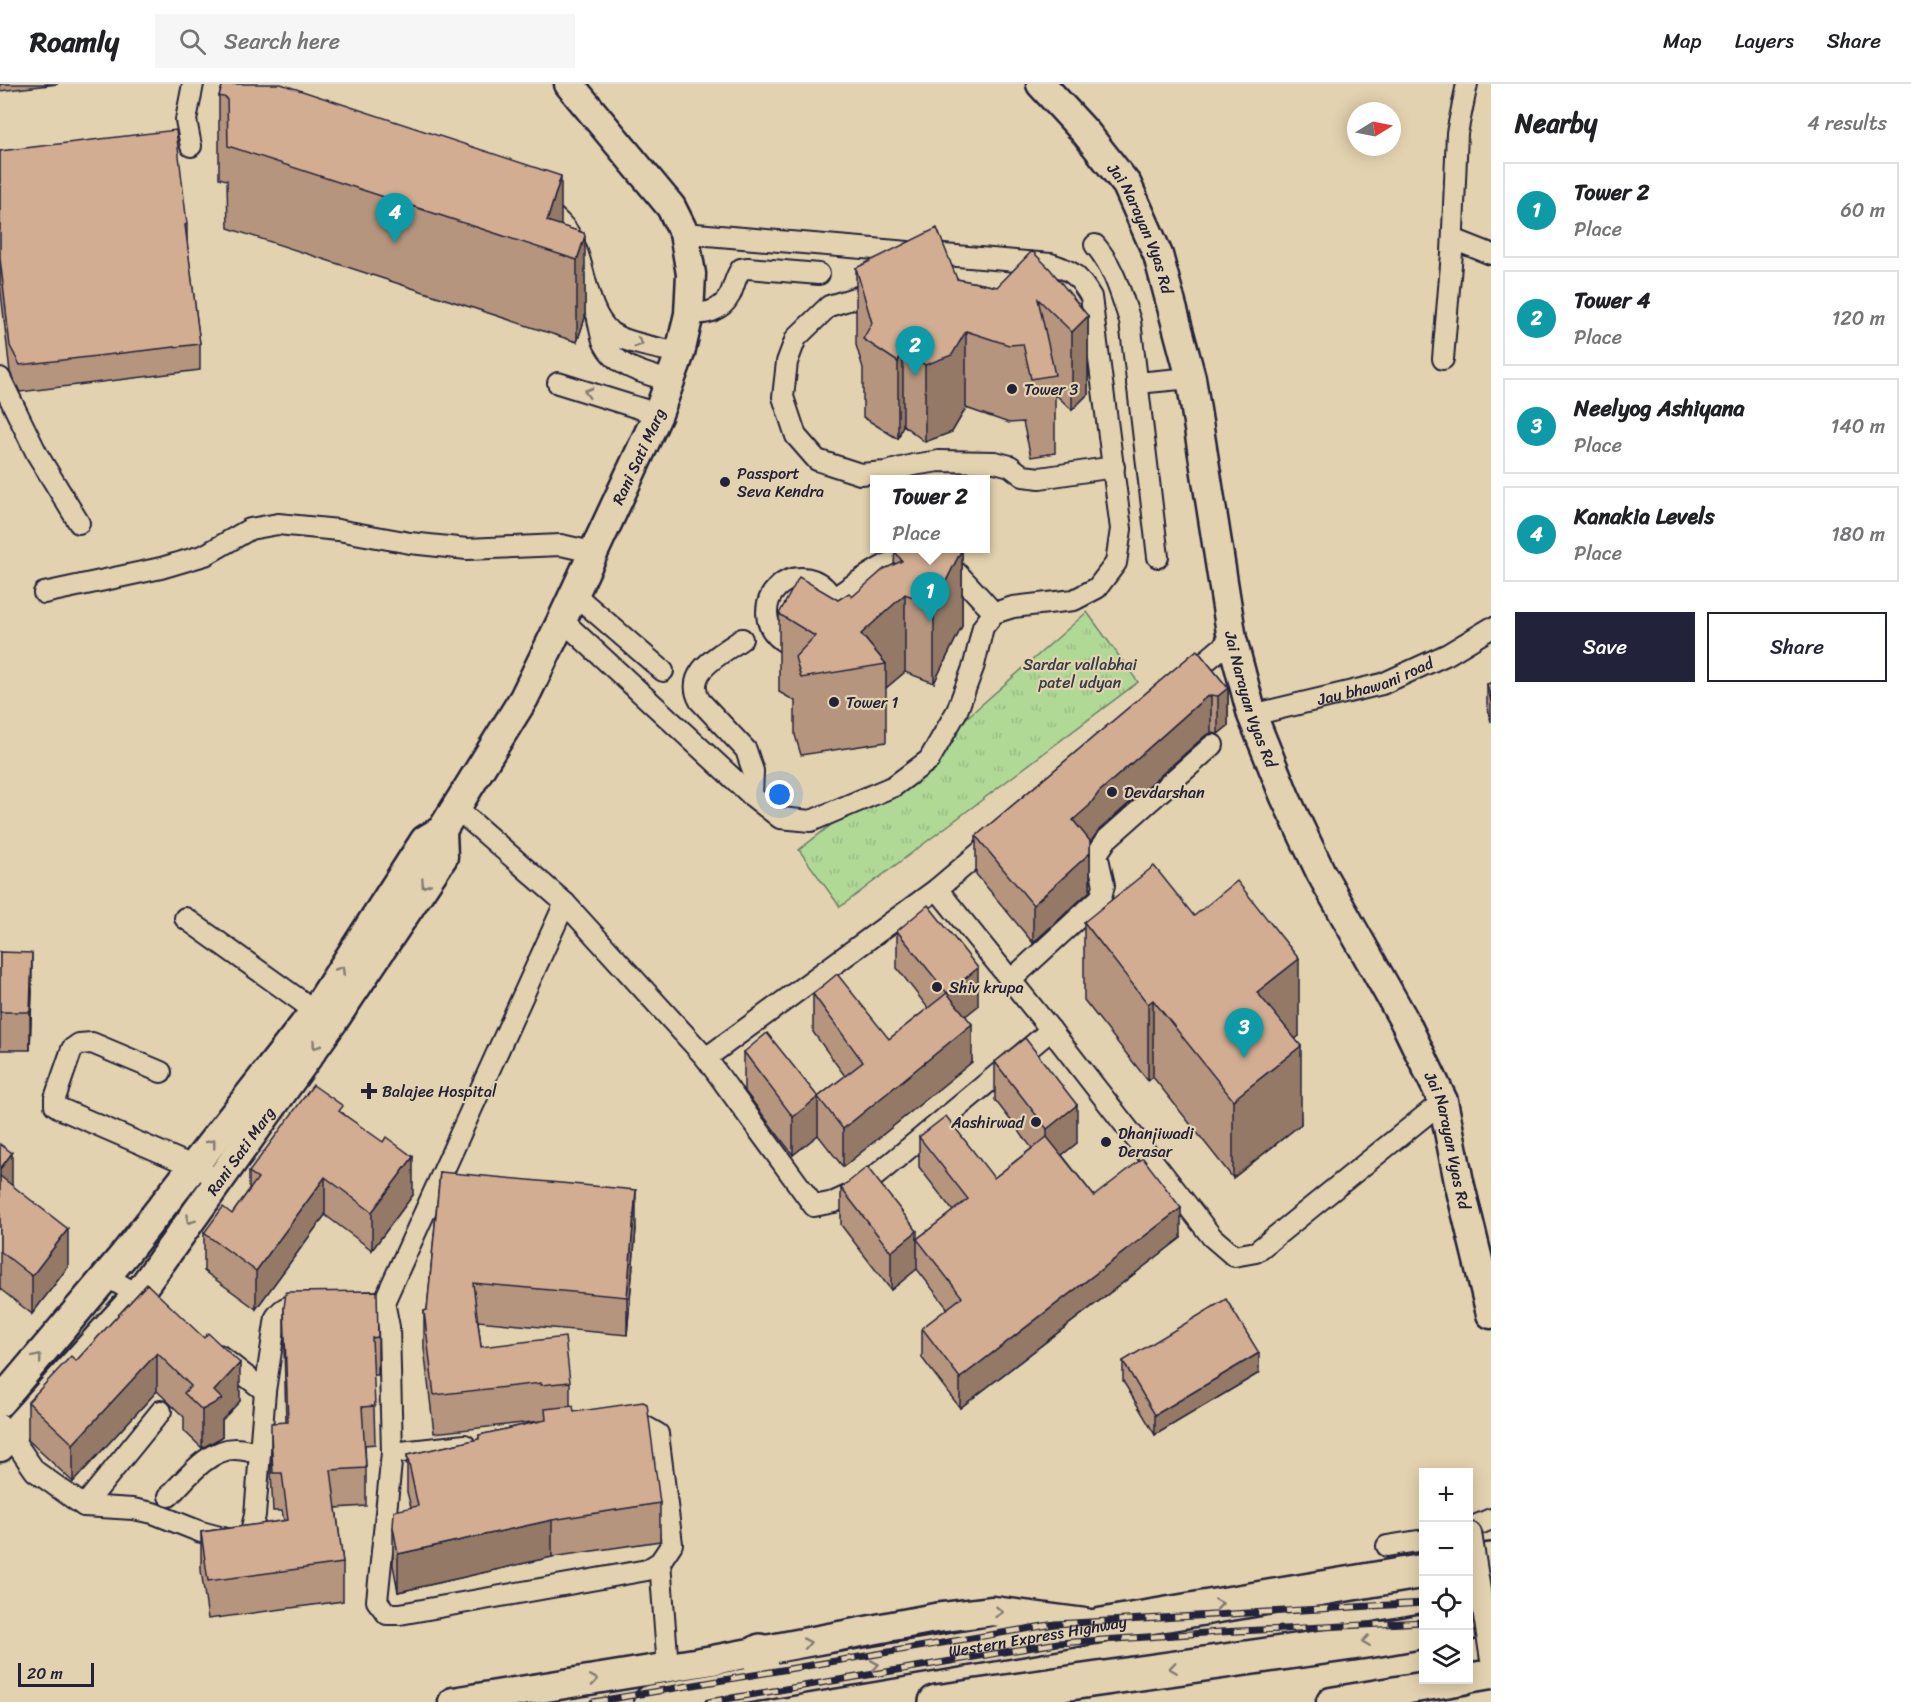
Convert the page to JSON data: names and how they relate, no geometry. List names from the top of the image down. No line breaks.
{"streets":{"highway":["Western Express Highway"],"street":["Jai Narayan Vyas Rd","Rani Sati Marg","Jau bhawani road"]},"crossings":[["Jai Narayan Vyas Rd","Jau bhawani road"]],"parks":["Sardar vallabhai patel udyan"],"places":{"other":["Tower 3","Passport Seva Kendra","Tower 1","Devdarshan","Shiv krupa","Aashirwad","Dhanjiwadi Derasar"],"health":["Balajee Hospital"]},"scale_bar":"20 m","north":"right","page":{"header":"Roamly","search":"Search here","nav":["Map","Layers","Share"],"heading":["Nearby","4 results"],"list":[{"mark":"1","name":"Tower 2","note":"Place","value":"60 m"},{"mark":"2","name":"Tower 4","note":"Place","value":"120 m"},{"mark":"3","name":"Neelyog Ashiyana","note":"Place","value":"140 m"},{"mark":"4","name":"Kanakia Levels","note":"Place","value":"180 m"}],"pins":["4","2","1","3"],"popup":["Tower 2","Place"],"buttons":["Save","Share"],"map_buttons":["+","−"],"scale":"20 m"}}
